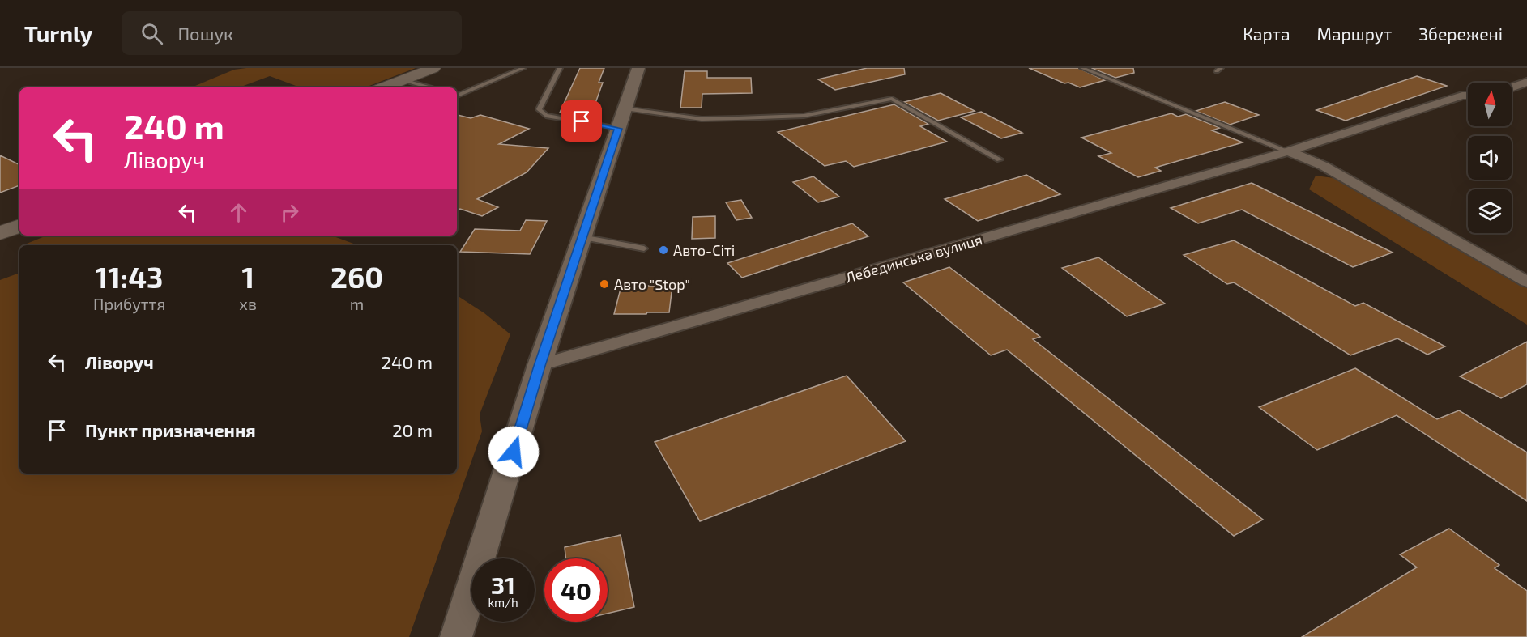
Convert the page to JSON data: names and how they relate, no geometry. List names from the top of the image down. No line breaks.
{"streets":{"street":["Лебединська вулиця"]},"places":["Авто-Сіті","Авто \"Stop\""],"north":"top","page":{"header":"Turnly","search":"Пошук","nav":["Карта","Маршрут","Збережені"],"turn":["240 m","Ліворуч"],"eta":["11:43","Прибуття","1","хв","260","m"],"list":[{"name":"Ліворуч","value":"240 m"},{"name":"Пункт призначення","value":"20 m"}],"speed":"31 km/h","limit":"40"}}
